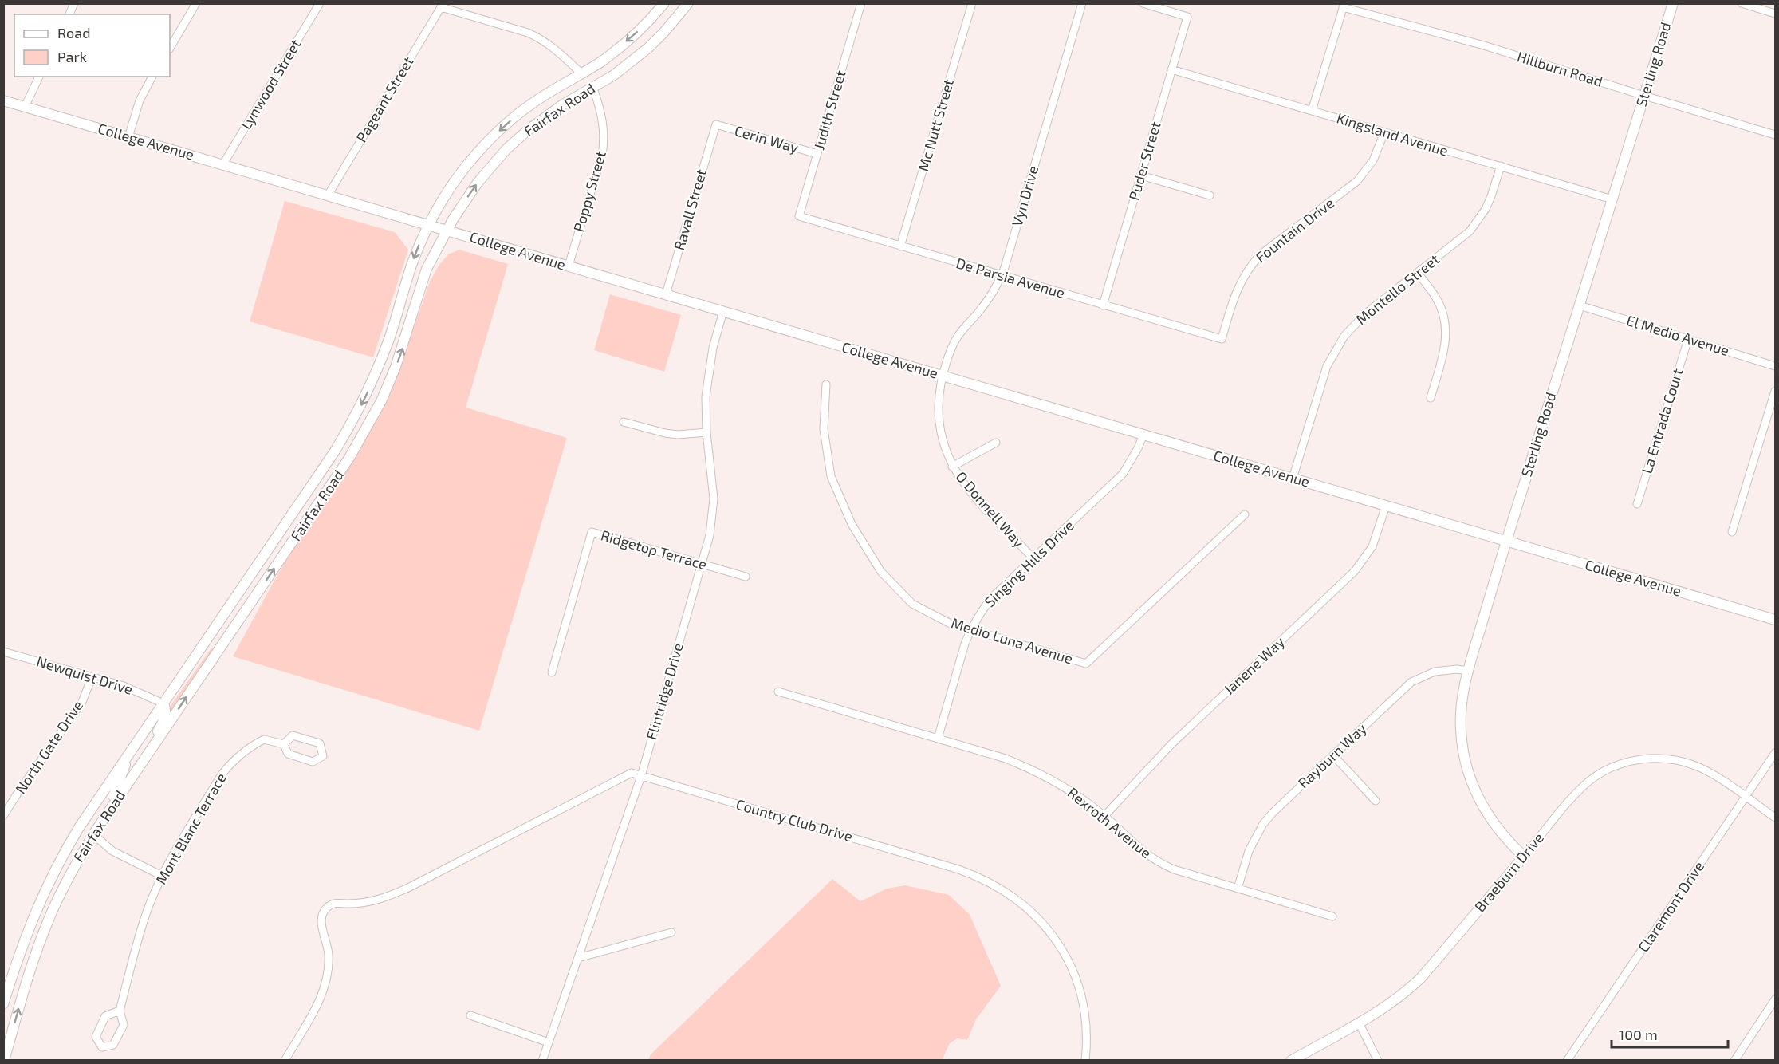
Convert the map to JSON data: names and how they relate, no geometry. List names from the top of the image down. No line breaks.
{"streets":{"street":["Sterling Road","Hillburn Road","Lynwood Street","Pageant Street","Fairfax Road","Judith Street","Mc Nutt Street","Kingsland Avenue","Cerin Way","College Avenue","Puder Street","Poppy Street","Vyn Drive","Ravall Street","Fountain Drive","De Parsia Avenue","Montello Street","El Medio Avenue","La Entrada Court","O Donnell Way","Ridgetop Terrace","Singing Hills Drive","Medio Luna Avenue","Janene Way","Newquist Drive","Flintridge Drive","North Gate Drive","Rayburn Way","Country Club Drive","Rexroth Avenue","Mont Blanc Terrace","Braeburn Drive","Claremont Drive"]},"crossings":[["Sterling Road","Hillburn Road"],["Sterling Road","Kingsland Avenue"],["Sterling Road","College Avenue"],["Sterling Road","El Medio Avenue"],["Sterling Road","Rayburn Way"],["Sterling Road","Braeburn Drive"],["Lynwood Street","College Avenue"],["Pageant Street","College Avenue"],["Fairfax Road","College Avenue"],["Fairfax Road","Poppy Street"],["Fairfax Road","Newquist Drive"],["Judith Street","Cerin Way"],["Judith Street","De Parsia Avenue"],["Mc Nutt Street","De Parsia Avenue"],["Kingsland Avenue","Puder Street"],["Kingsland Avenue","Fountain Drive"],["Kingsland Avenue","Montello Street"],["Cerin Way","Ravall Street"],["College Avenue","Poppy Street"],["College Avenue","Vyn Drive"],["College Avenue","Ravall Street"],["College Avenue","Montello Street"],["College Avenue","O Donnell Way"],["College Avenue","Singing Hills Drive"],["College Avenue","Janene Way"],["College Avenue","Flintridge Drive"],["Puder Street","De Parsia Avenue"],["Vyn Drive","De Parsia Avenue"],["Vyn Drive","O Donnell Way"],["Fountain Drive","De Parsia Avenue"],["El Medio Avenue","La Entrada Court"],["O Donnell Way","Singing Hills Drive"],["Ridgetop Terrace","Flintridge Drive"],["Singing Hills Drive","Medio Luna Avenue"],["Singing Hills Drive","Rexroth Avenue"],["Janene Way","Rexroth Avenue"],["Newquist Drive","North Gate Drive"],["Flintridge Drive","Country Club Drive"],["Rayburn Way","Rexroth Avenue"],["Braeburn Drive","Claremont Drive"]],"legend":["Road","Park"],"scale_bar":"100 m"}
